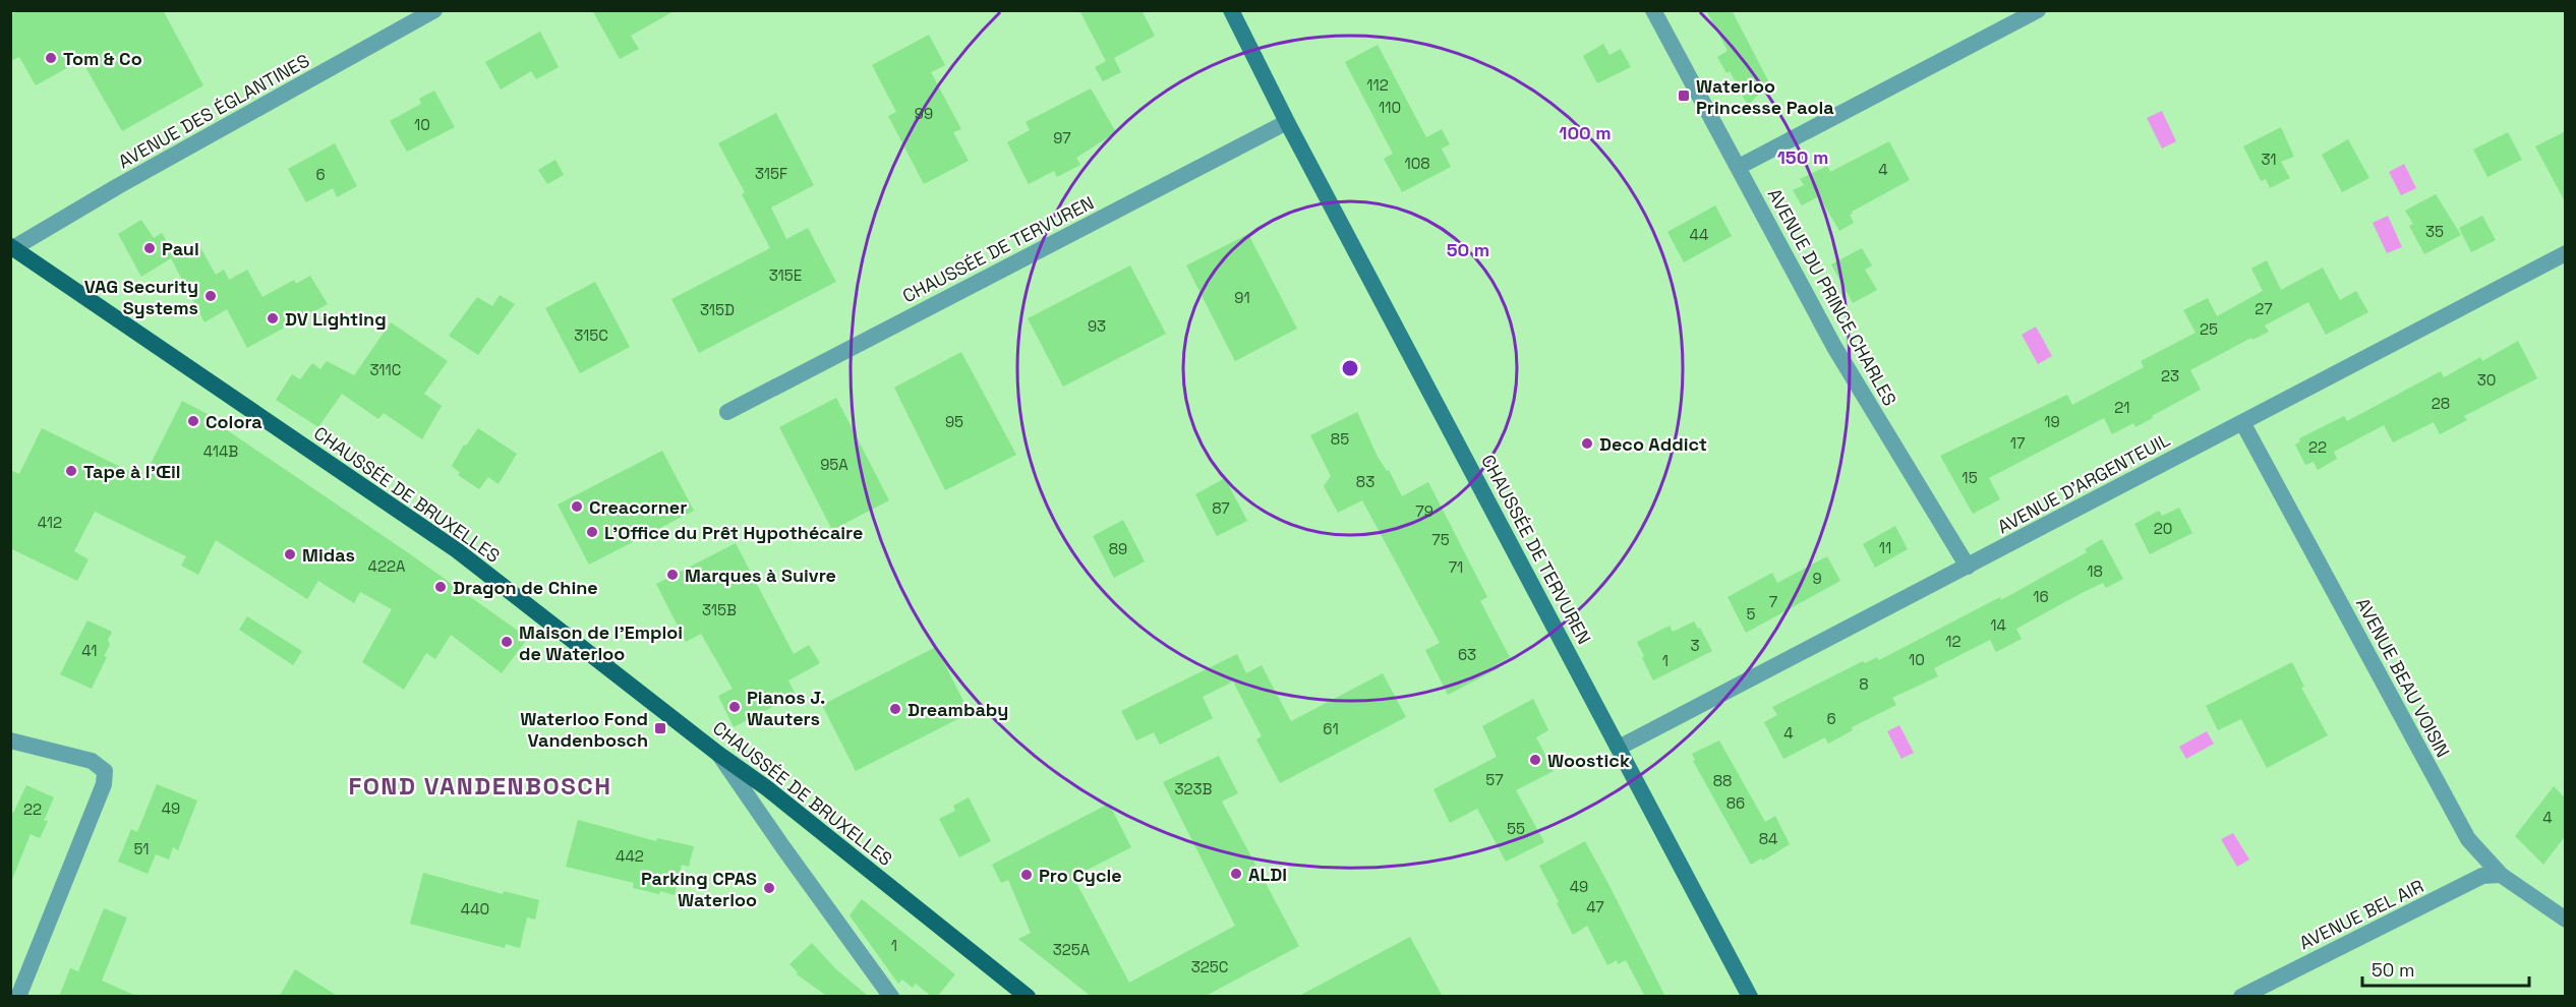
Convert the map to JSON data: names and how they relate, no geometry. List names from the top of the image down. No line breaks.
{"streets":{"main road":["CHAUSSÉE DE TERVUREN","CHAUSSÉE DE BRUXELLES"],"street":["AVENUE DES ÉGLANTINES","AVENUE DU PRINCE CHARLES","AVENUE D'ARGENTEUIL","AVENUE BEAU VOISIN","AVENUE BEL AIR"]},"crossings":[["AVENUE DES ÉGLANTINES","CHAUSSÉE DE BRUXELLES"],["CHAUSSÉE DE TERVUREN","AVENUE D'ARGENTEUIL"],["AVENUE DU PRINCE CHARLES","AVENUE D'ARGENTEUIL"],["AVENUE D'ARGENTEUIL","AVENUE BEAU VOISIN"],["AVENUE BEAU VOISIN","AVENUE BEL AIR"]],"districts":["FOND VANDENBOSCH"],"places":{"other":["Tom & Co","Paul","VAG Security Systems","DV Lighting","Colora","Deco Addict","Tape à l'Œil","Creacorner","L'Office du Prêt Hypothécaire","Midas","Marques à Suivre","Dragon de Chine","Maison de l'Emploi de Waterloo","Pianos J. Wauters","Dreambaby","Woostick","ALDI","Pro Cycle","Parking CPAS Waterloo"],"transit":["Waterloo Princesse Paola","Waterloo Fond Vandenbosch"]},"house_numbers":["112","110","99","10","97","31","108","4","315F","6","35","44","315E","91","27","315D","93","25","315C","311C","23","30","28","21","95","19","85","17","22","414B","95A","15","83","87","79","412","20","75","11","89","422A","71","18","9","16","7","315B","5","14","12","3","41","63","10","1","8","6","61","4","57","88","323B","86","49","22","4","55","84","51","442","49","47","440","1","325A","325C"],"scale_bar":"50 m","rings":["100 m","150 m","50 m"]}
